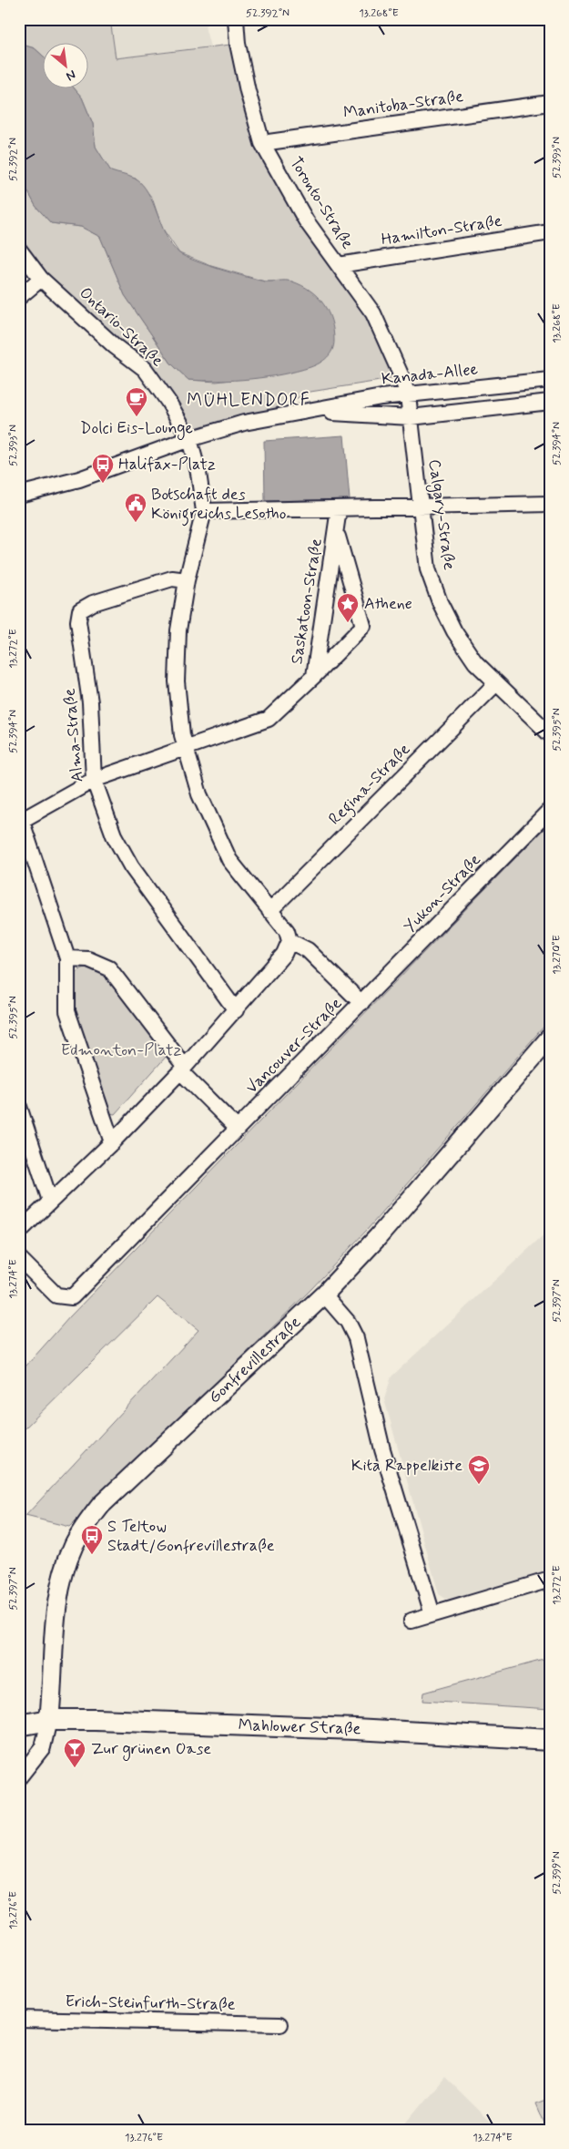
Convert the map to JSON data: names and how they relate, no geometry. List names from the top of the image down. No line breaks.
{"streets":{"main road":["Mahlower Straße"],"street":["Manitoba-Straße","Toronto-Straße","Hamilton-Straße","Ontario-Straße","Kanada-Allee","Calgary-Straße","Saskatoon-Straße","Alma-Straße","Regina-Straße","Yukon-Straße","Vancouver-Straße","Gonfrevillestraße","Erich-Steinfurth-Straße"]},"crossings":[["Manitoba-Straße","Toronto-Straße"],["Toronto-Straße","Hamilton-Straße"],["Toronto-Straße","Kanada-Allee"],["Toronto-Straße","Calgary-Straße"],["Ontario-Straße","Kanada-Allee"],["Kanada-Allee","Calgary-Straße"],["Calgary-Straße","Regina-Straße"],["Saskatoon-Straße","Alma-Straße"],["Yukon-Straße","Vancouver-Straße"],["Gonfrevillestraße","Mahlower Straße"]],"districts":["MÜHLENDORF"],"parks":["Edmonton-Platz"],"places":{"cafe":["Dolci Eis-Lounge"],"bus stop":["Halifax-Platz","S Teltow Stadt/Gonfrevillestraße"],"public building":["Botschaft des Königreichs Lesotho"],"place":["Athene"],"school or university":["Kita Rappelkiste"],"bar":["Zur grünen Oase"]},"north":"bottom right","coordinates":["52.392°N","13.268°E","52.393°N","52.394°N","13.272°E","52.395°N","13.270°E","13.274°E","52.397°N","52.399°N","13.276°E"]}
